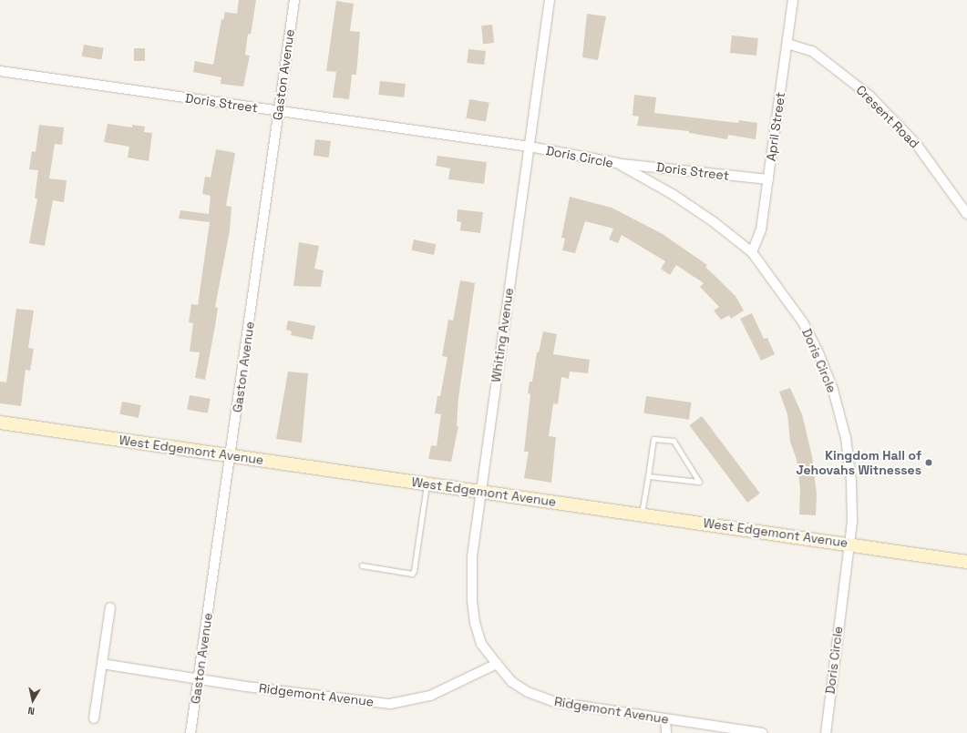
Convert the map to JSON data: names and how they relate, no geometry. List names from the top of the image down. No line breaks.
{"streets":{"street":["Gaston Avenue","Doris Street","Cresent Road","April Street","Doris Circle","Whiting Avenue","West Edgemont Avenue","Ridgemont Avenue"]},"crossings":[["Gaston Avenue","Doris Street"],["Gaston Avenue","West Edgemont Avenue"],["Gaston Avenue","Ridgemont Avenue"],["Doris Street","April Street"],["Doris Street","Doris Circle"],["Doris Street","Whiting Avenue"],["Cresent Road","April Street"],["April Street","Doris Circle"],["Doris Circle","Whiting Avenue"],["Doris Circle","West Edgemont Avenue"],["Whiting Avenue","West Edgemont Avenue"],["Whiting Avenue","Ridgemont Avenue"]],"places":["Kingdom Hall of Jehovahs Witnesses"],"north":"bottom"}
